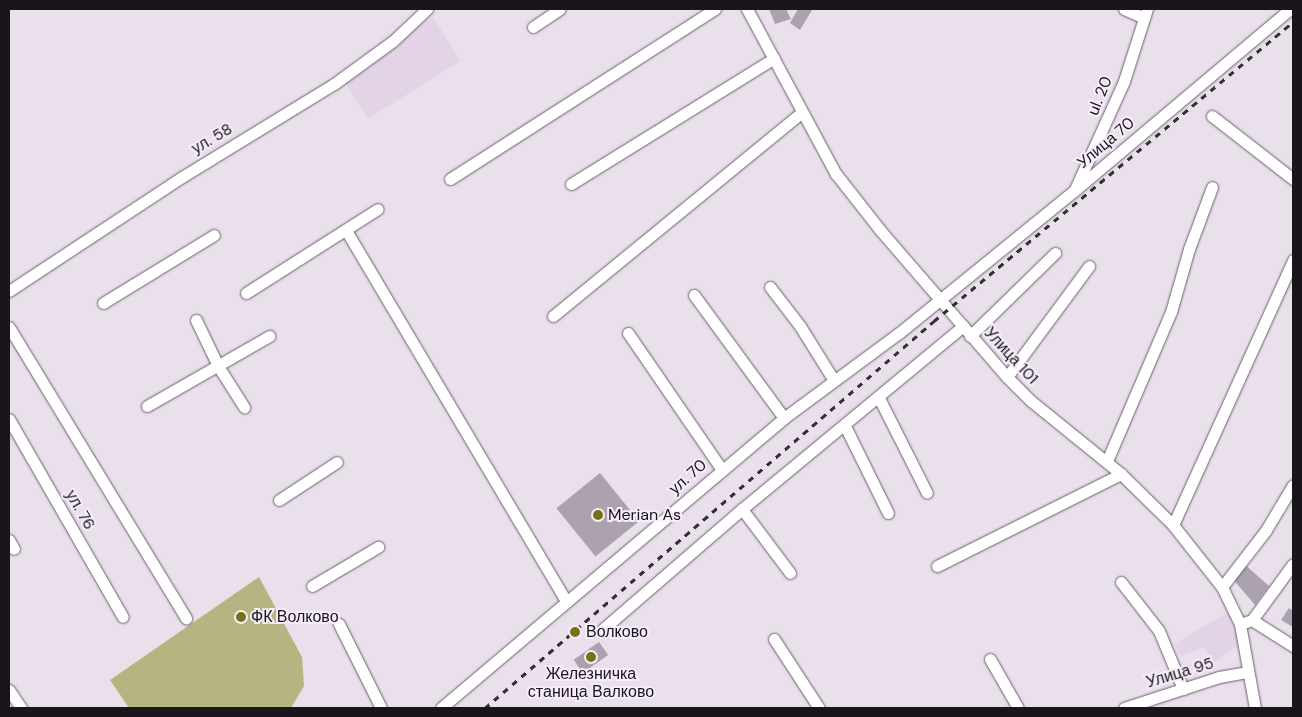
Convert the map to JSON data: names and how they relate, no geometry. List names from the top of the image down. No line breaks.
{"streets":{"street":["ul. 20","ул. 58","Улица 70","Улица 101","ул. 70","ул. 76","Улица 95"]},"crossings":[["ul. 20","Улица 70"],["Улица 70","Улица 101"],["Улица 70","ул. 70"],["Улица 101","ул. 70"],["Улица 101","Улица 95"]],"places":["Merian As","ФК Волково","Волково","Железничка станица Валково"]}
